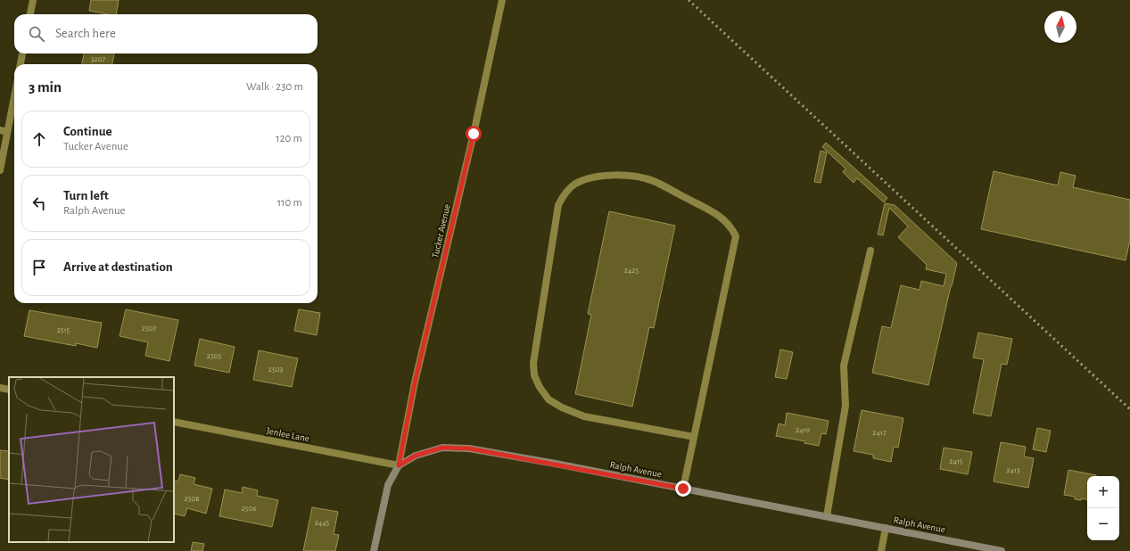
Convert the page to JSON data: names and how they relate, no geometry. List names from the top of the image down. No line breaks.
{"streets":{"street":["Tucker Avenue","Jenlee Lane","Ralph Avenue"]},"crossings":[["Tucker Avenue","Jenlee Lane"],["Tucker Avenue","Ralph Avenue"],["Jenlee Lane","Ralph Avenue"]],"house_numbers":["3207","2425","2507","2515","2505","2503","2419","2417","2415","2413","2508","2506","2445"],"north":"top","page":{"search":"Search here","heading":["3 min","Walk · 230 m"],"list":[["Continue","Tucker Avenue","120 m"],["Turn left","Ralph Avenue","110 m"],"Arrive at destination"],"map_buttons":["+","−"]}}
